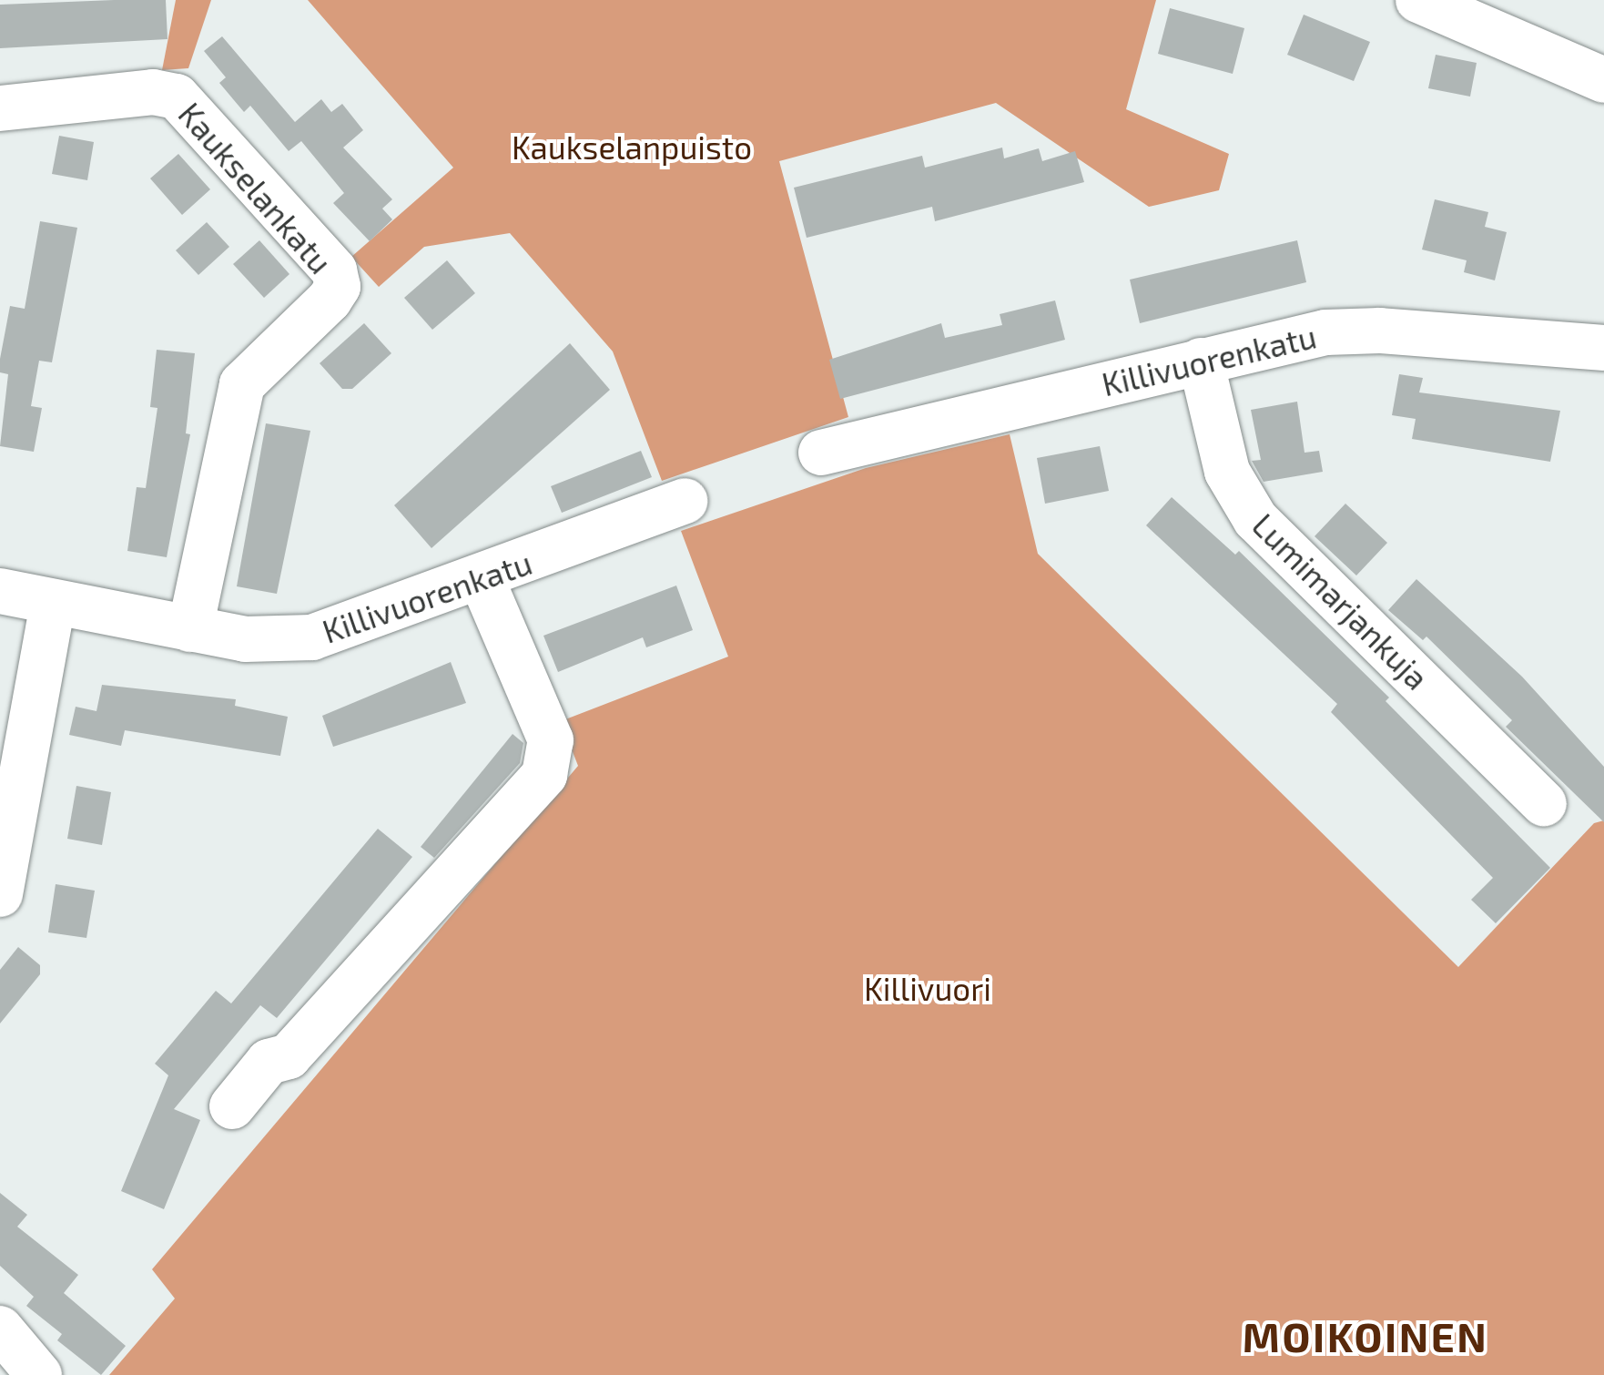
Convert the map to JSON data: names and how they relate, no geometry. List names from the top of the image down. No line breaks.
{"streets":{"street":["Kaukselankatu","Killivuorenkatu","Lumimarjankuja"]},"crossings":[["Kaukselankatu","Killivuorenkatu"],["Killivuorenkatu","Lumimarjankuja"]],"districts":["MOIKOINEN"],"parks":["Kaukselanpuisto","Killivuori"]}
